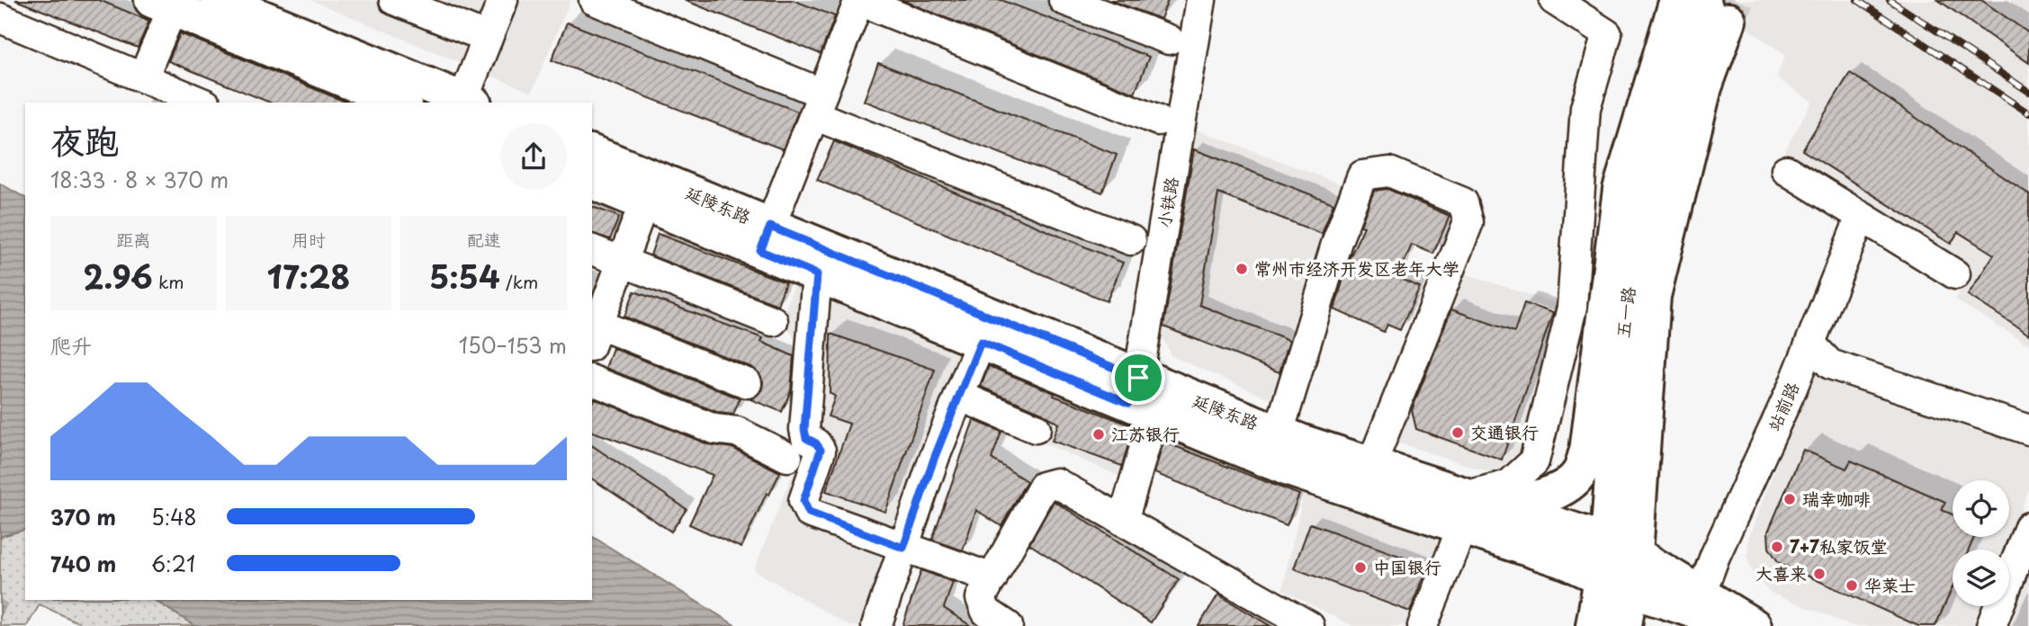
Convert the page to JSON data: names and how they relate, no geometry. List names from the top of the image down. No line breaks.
{"streets":{"main road":["延陵东路","五一路"],"street":["小铁路","站前路"]},"crossings":[["小铁路","延陵东路"],["延陵东路","五一路"],["延陵东路","站前路"]],"places":["常州市经济开发区老年大学","交通银行","江苏银行","瑞幸咖啡","7+7私家饭堂","中国银行","大喜来","华莱士"],"page":{"heading":["夜跑","18:33 · 8 × 370 m"],"stats":[["距离","2.96 km"],["用时","17:28"],["配速","5:54 /km"]],"chart":["爬升","150–153 m"],"list":[{"name":"370 m","note":"5:48"},{"name":"740 m","note":"6:21"}]}}
